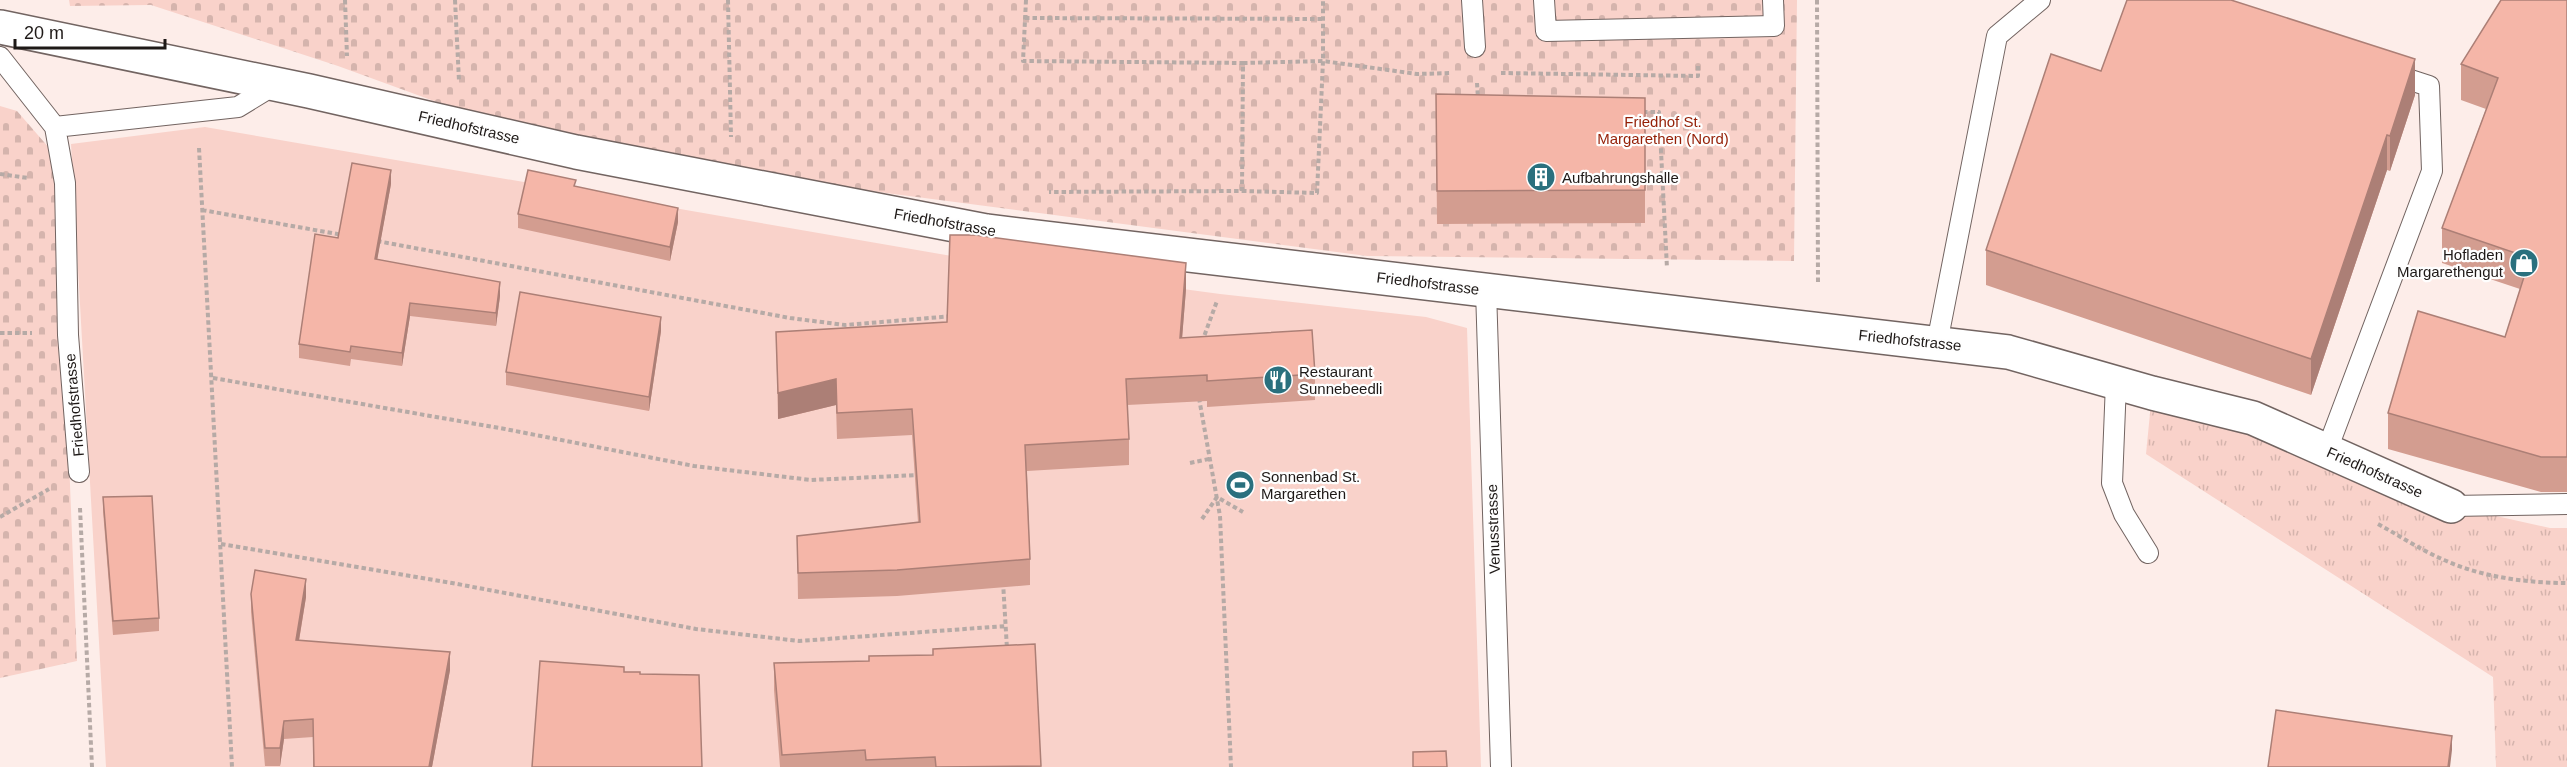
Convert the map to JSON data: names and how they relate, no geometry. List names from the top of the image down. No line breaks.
{"streets":{"street":["Friedhofstrasse"],"lane":["Venusstrasse"]},"crossings":[["Friedhofstrasse","Venusstrasse"]],"parks":["Friedhof St. Margarethen (Nord)"],"places":{"building":["Aufbahrungshalle"],"shop":["Hofladen Margarethengut"],"restaurant":["Restaurant Sunnebeedli"],"sports":["Sonnenbad St. Margarethen"]},"scale_bar":"20 m"}
